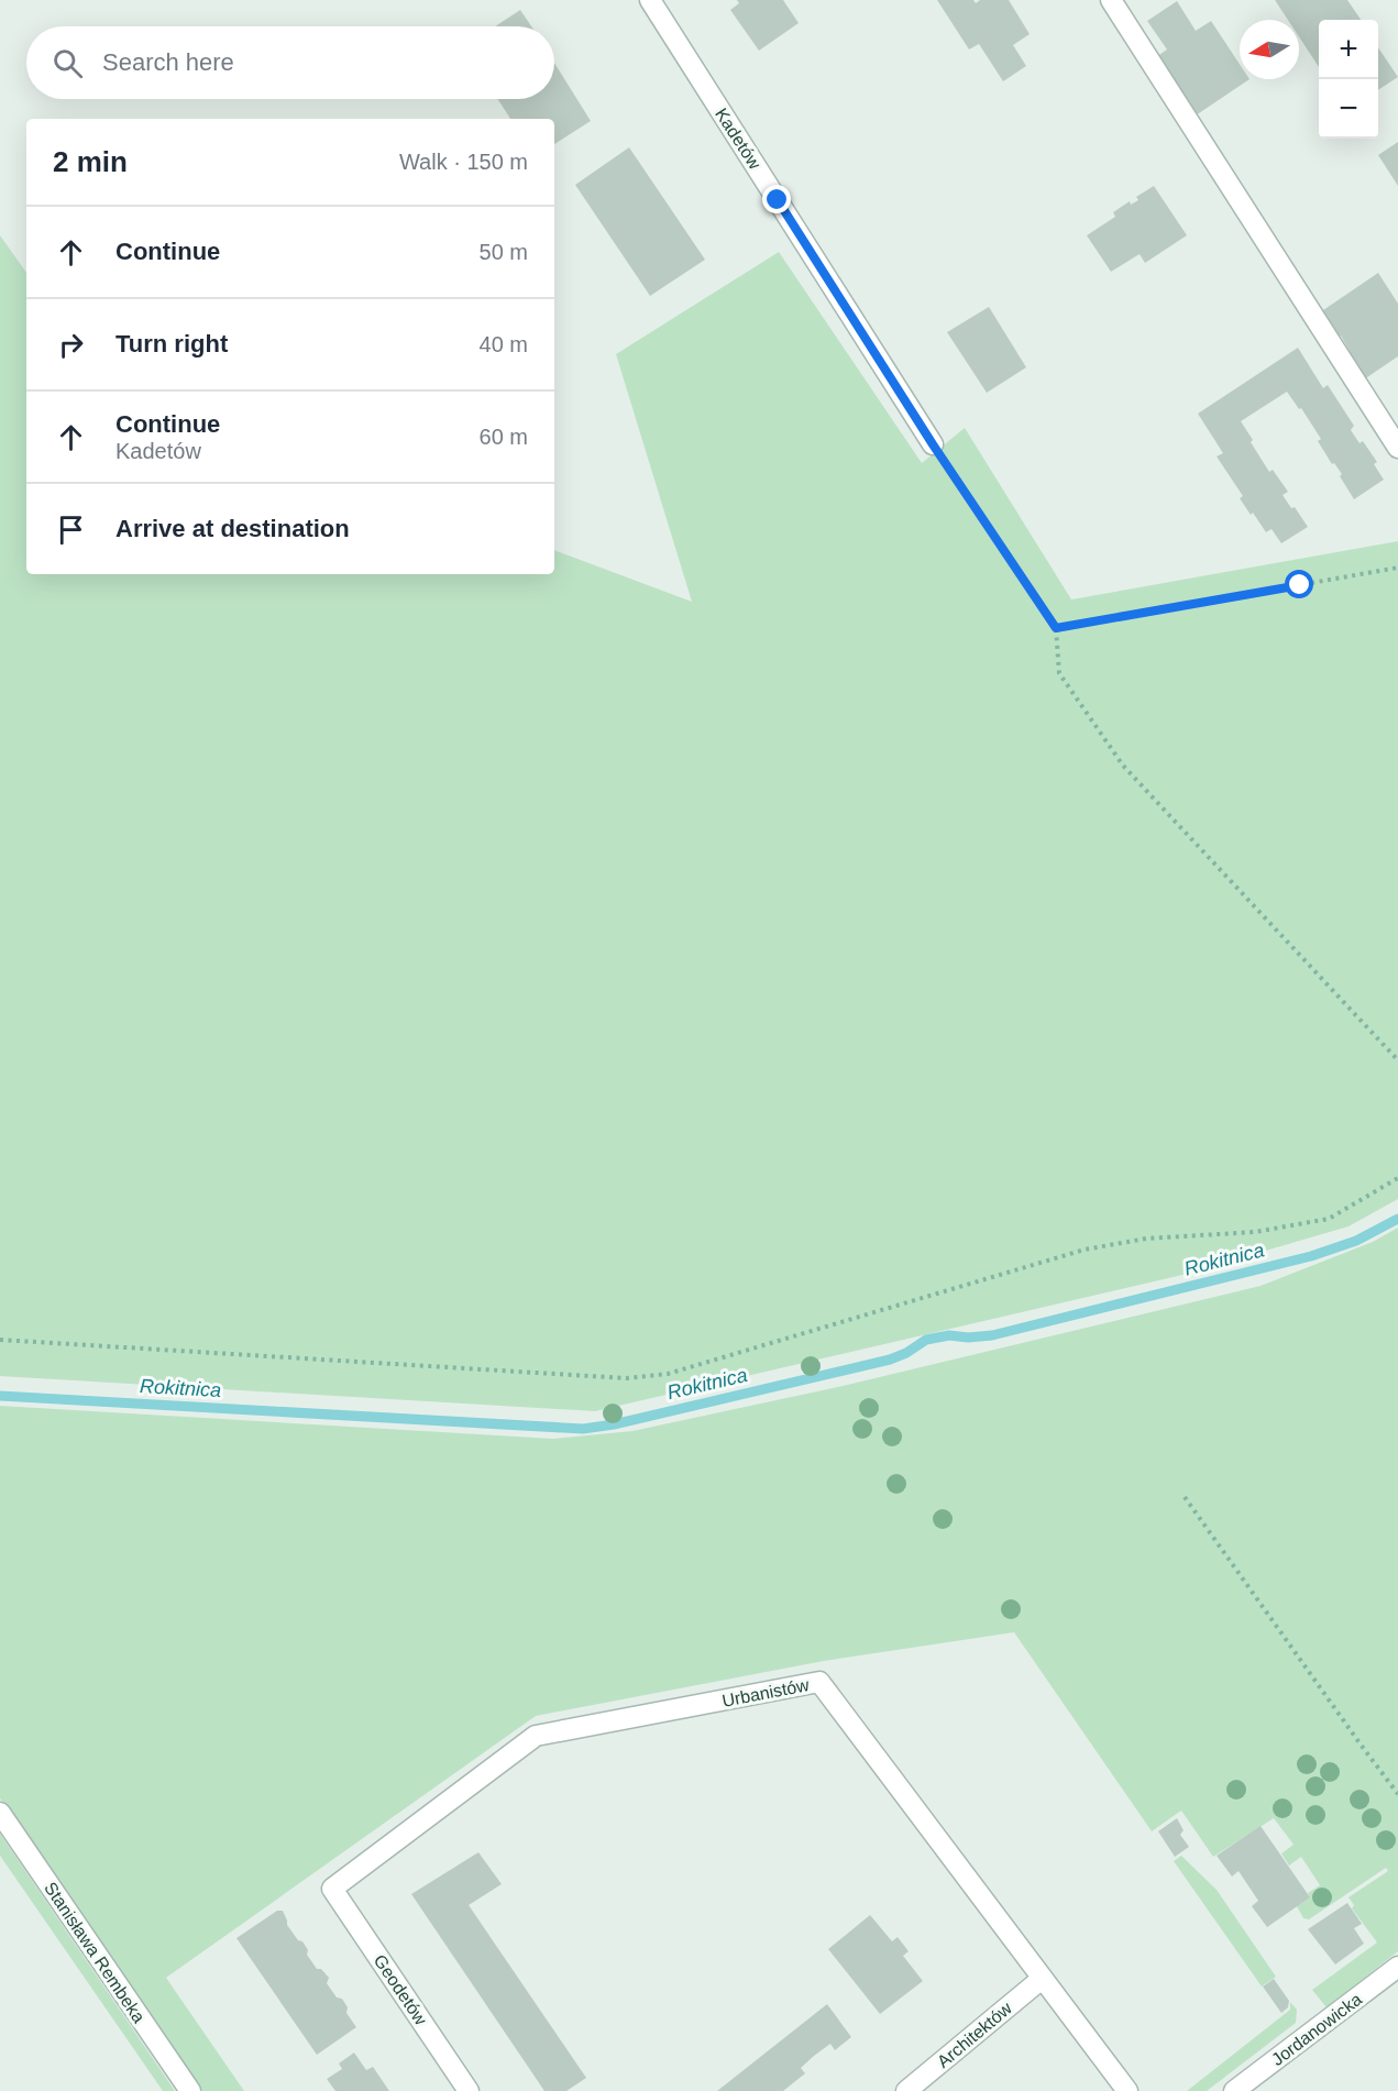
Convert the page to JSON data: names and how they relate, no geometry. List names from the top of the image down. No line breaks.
{"streets":{"street":["Kadetów","Urbanistów","Stanisława Rembeka","Geodetów","Jordanowicka","Architektów"]},"crossings":[["Urbanistów","Geodetów"],["Urbanistów","Architektów"]],"water":["Rokitnica"],"north":"left","page":{"map_buttons":["+","−"],"search":"Search here","heading":["2 min","Walk · 150 m"],"list":[["Continue","50 m"],["Turn right","40 m"],["Continue","Kadetów","60 m"],"Arrive at destination"]}}
